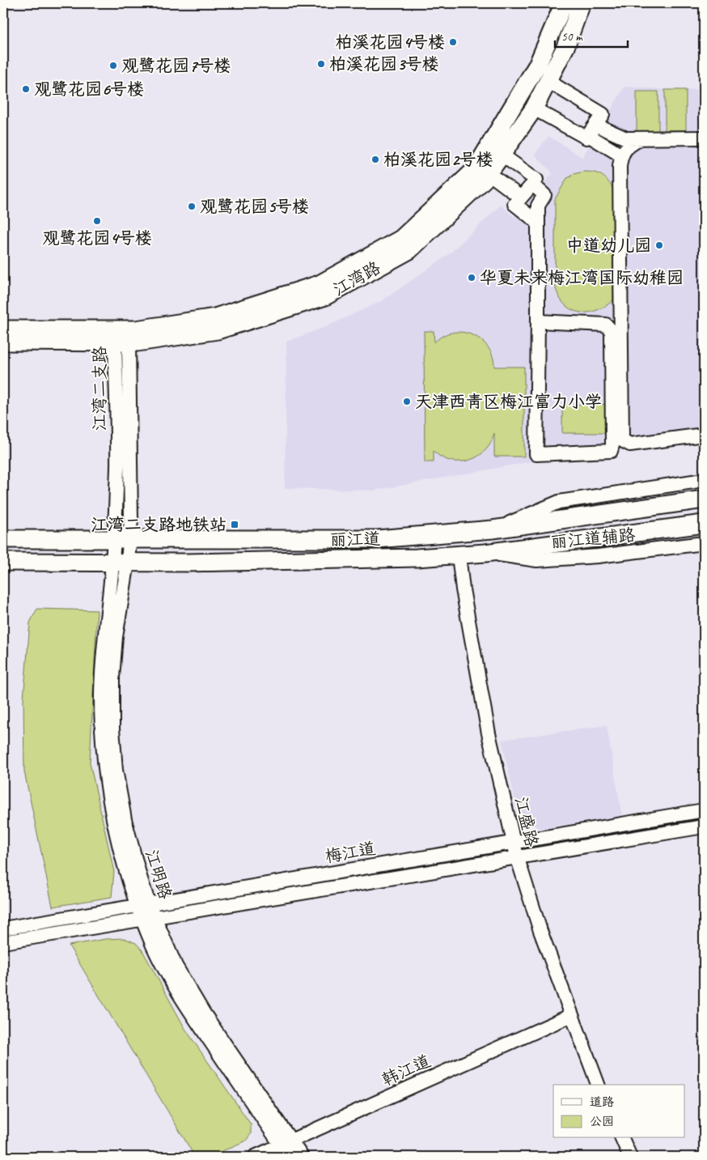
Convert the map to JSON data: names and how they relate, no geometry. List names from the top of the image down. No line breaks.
{"streets":{"main road":["江湾路","丽江道"],"street":["江湾二支路","丽江道辅路","江盛路","梅江道","江明路","韩江道"]},"crossings":[["江湾路","江湾二支路"],["江湾二支路","丽江道"],["江湾二支路","江明路"],["丽江道辅路","丽江道"],["丽江道","江盛路"],["丽江道","江明路"],["江盛路","梅江道"],["江盛路","韩江道"],["梅江道","江明路"],["江明路","韩江道"]],"places":{"other":["柏溪花园4号楼","柏溪花园3号楼","观鹭花园7号楼","观鹭花园6号楼","柏溪花园2号楼","观鹭花园5号楼","观鹭花园4号楼","中道幼儿园","华夏未来梅江湾国际幼稚园","天津西青区梅江富力小学"],"transit":["江湾二支路地铁站"]},"legend":["道路","公园"],"scale_bar":"50 m"}
